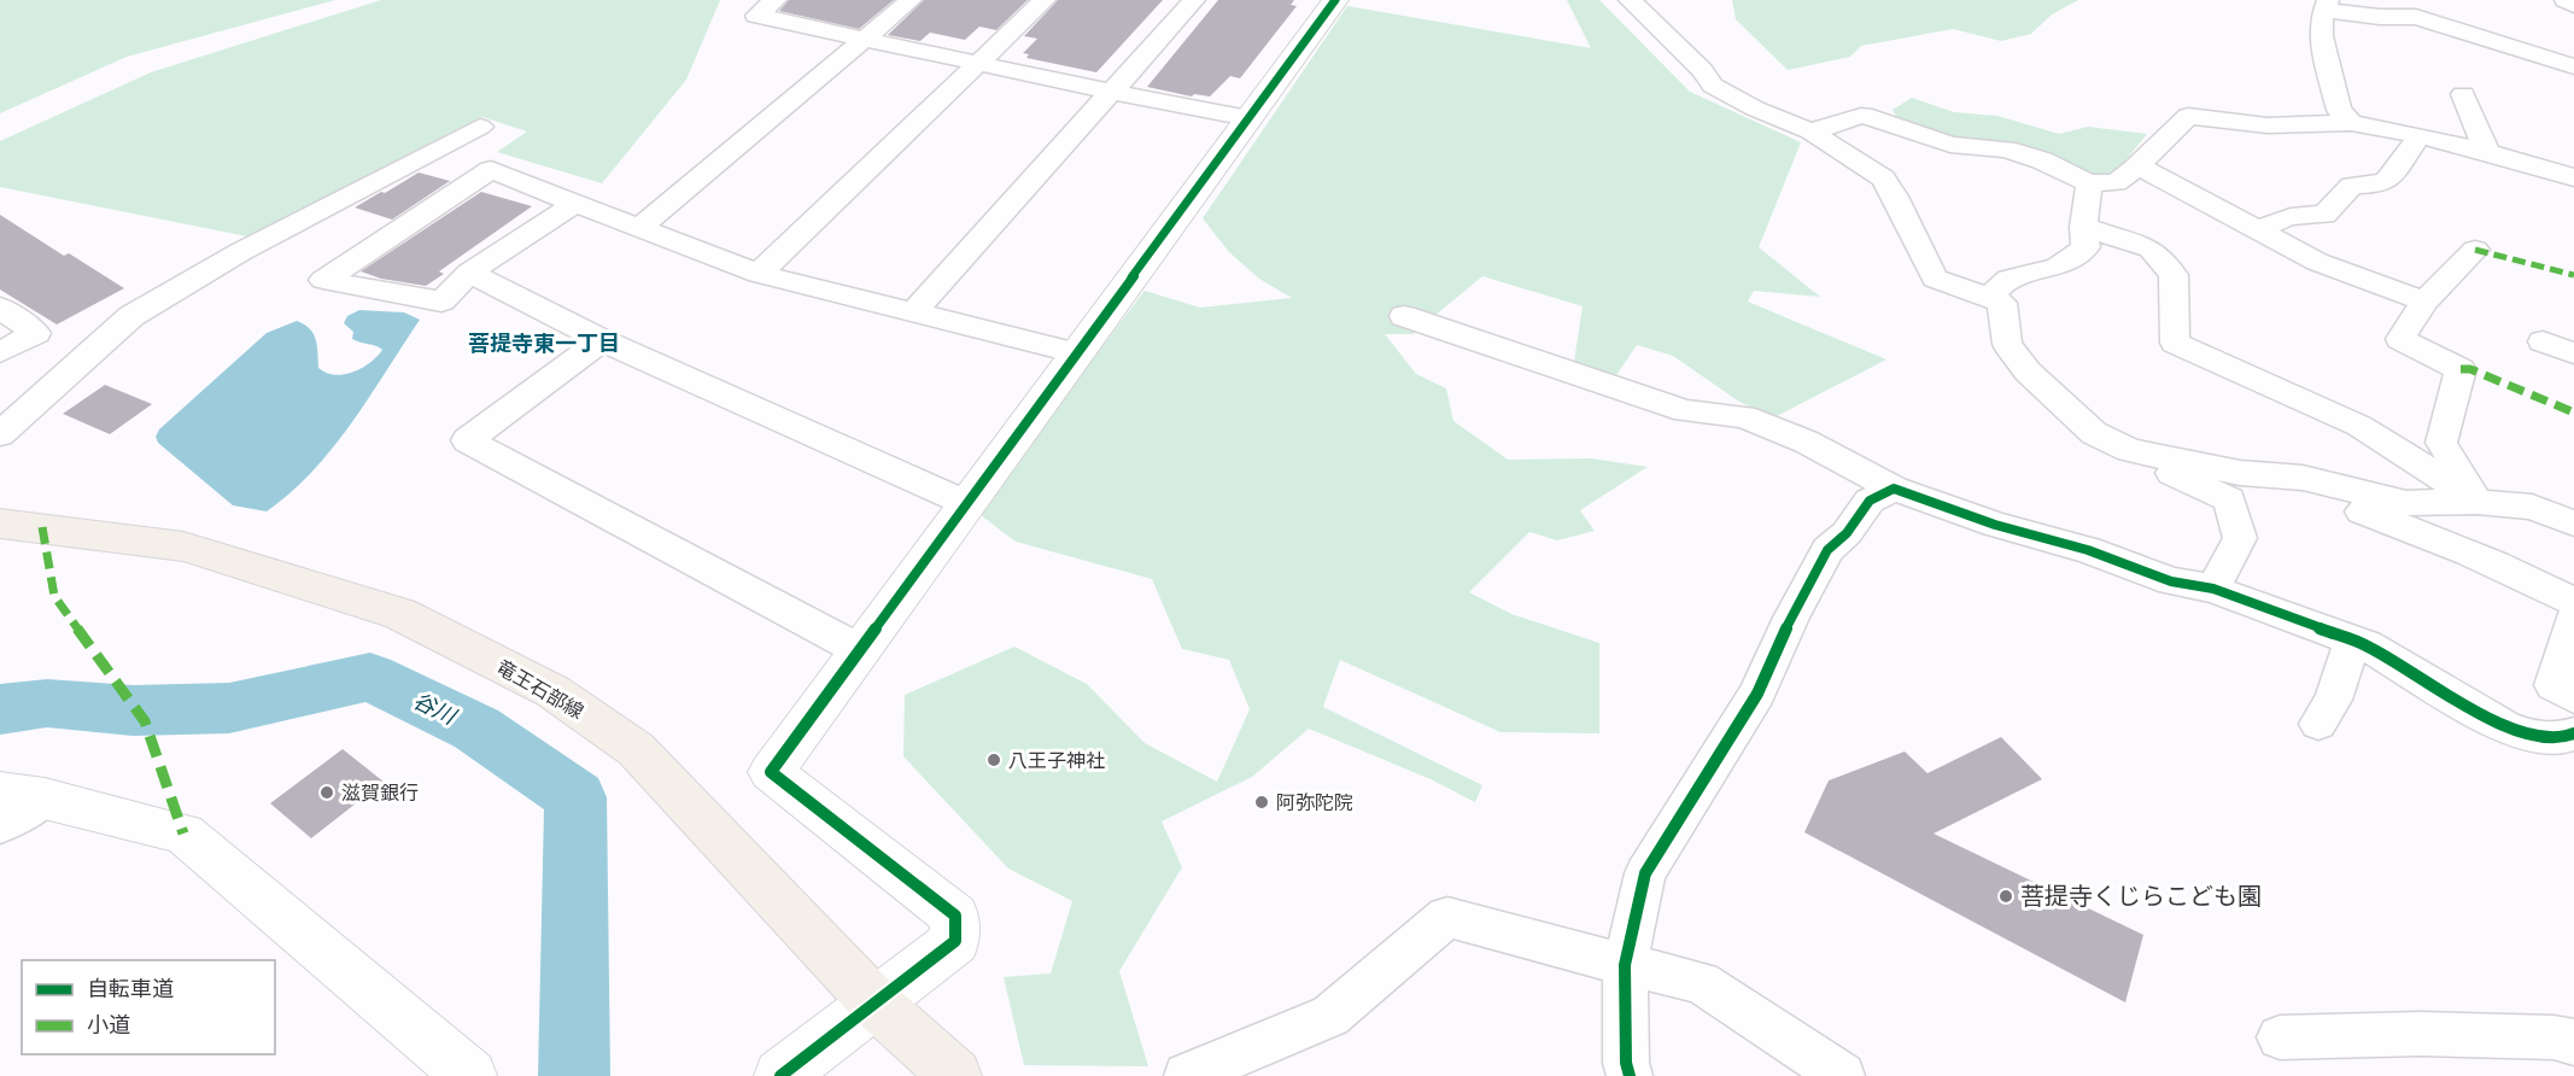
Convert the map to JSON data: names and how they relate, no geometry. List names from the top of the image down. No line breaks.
{"streets":{"main road":["竜王石部線"]},"districts":["菩提寺東一丁目"],"water":["谷川"],"places":["八王子神社","滋賀銀行","阿弥陀院","菩提寺くじらこども園"],"legend":["自転車道","小道"]}
